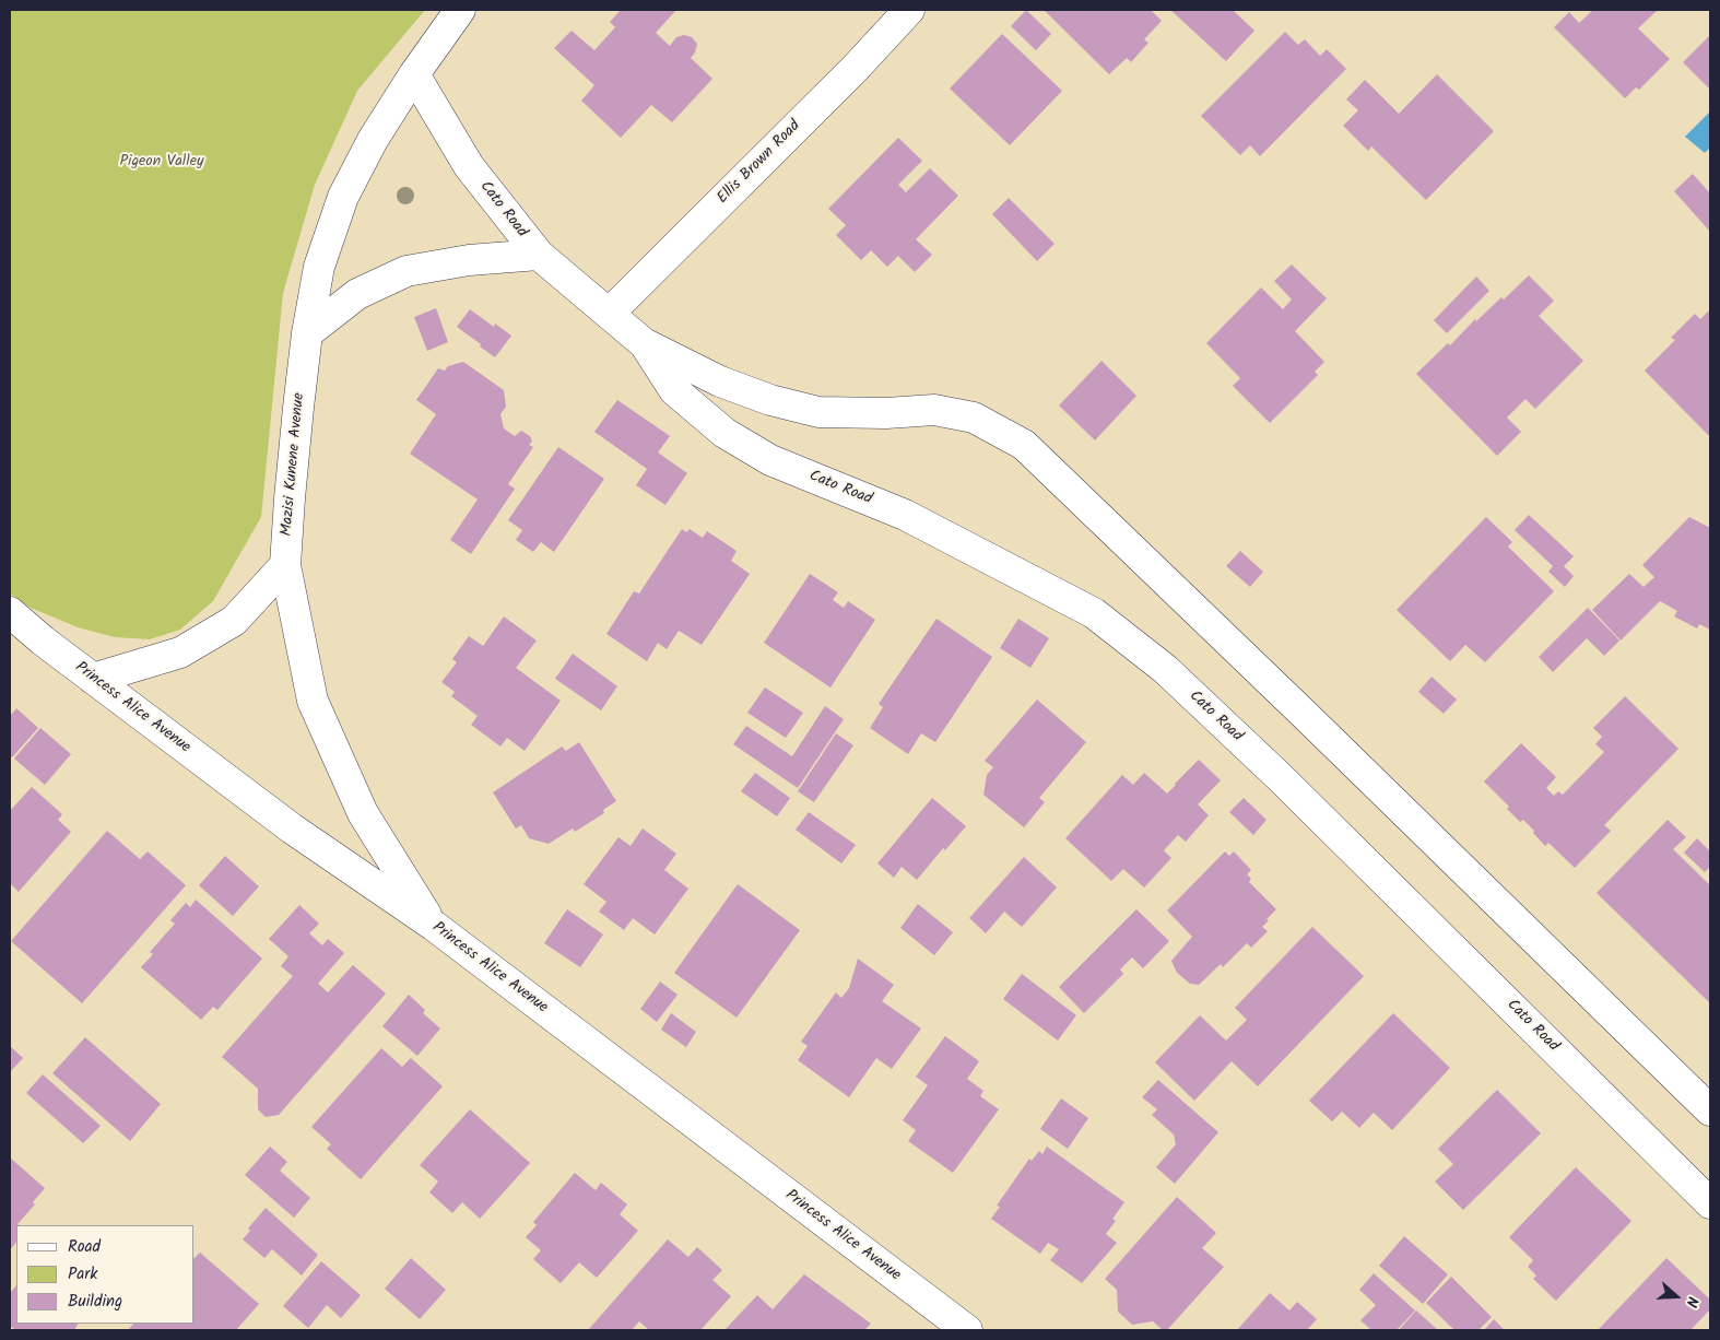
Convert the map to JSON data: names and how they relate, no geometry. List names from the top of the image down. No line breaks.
{"streets":{"street":["Ellis Brown Road","Cato Road","Mazisi Kunene Avenue","Princess Alice Avenue"]},"crossings":[["Ellis Brown Road","Cato Road"],["Cato Road","Mazisi Kunene Avenue"],["Mazisi Kunene Avenue","Princess Alice Avenue"]],"parks":["Pigeon Valley"],"legend":["Road","Park","Building"],"north":"right"}
